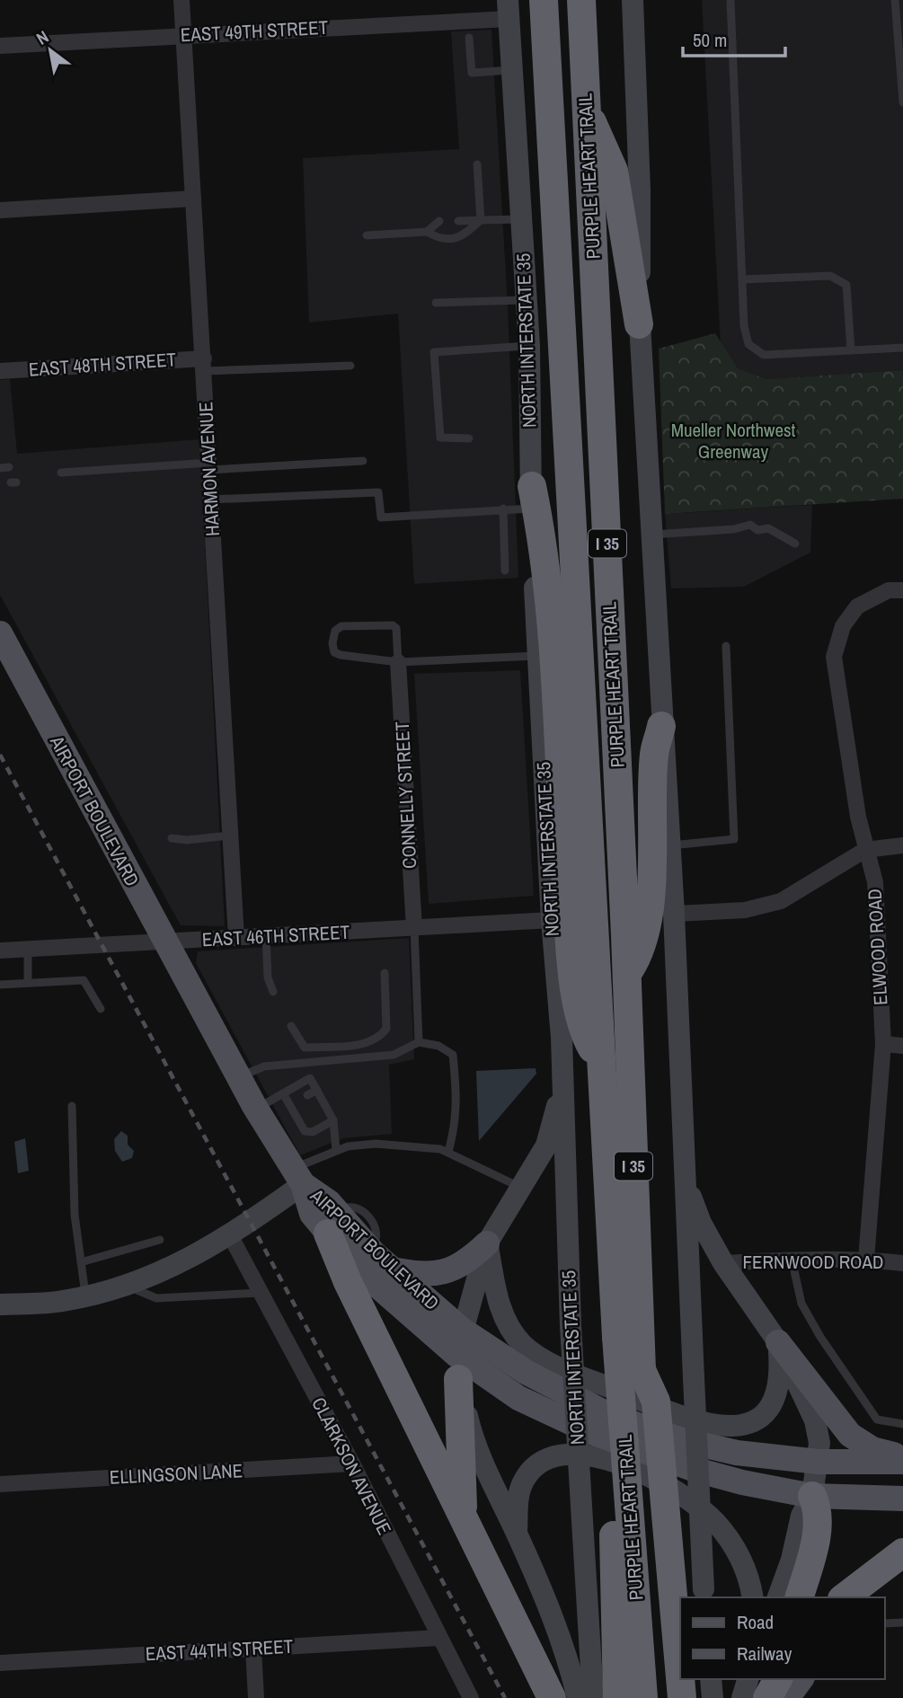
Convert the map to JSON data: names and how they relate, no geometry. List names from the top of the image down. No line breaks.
{"streets":{"highway":["PURPLE HEART TRAIL","I 35"],"main road":["NORTH INTERSTATE 35","AIRPORT BOULEVARD"],"street":["EAST 49TH STREET","EAST 48TH STREET","HARMON AVENUE","CONNELLY STREET","EAST 46TH STREET","ELWOOD ROAD","FERNWOOD ROAD","CLARKSON AVENUE","ELLINGSON LANE","EAST 44TH STREET"]},"crossings":[["EAST 49TH STREET","NORTH INTERSTATE 35"],["EAST 49TH STREET","HARMON AVENUE"],["NORTH INTERSTATE 35","EAST 46TH STREET"],["EAST 48TH STREET","HARMON AVENUE"],["HARMON AVENUE","EAST 46TH STREET"],["CONNELLY STREET","EAST 46TH STREET"],["AIRPORT BOULEVARD","EAST 46TH STREET"],["ELWOOD ROAD","FERNWOOD ROAD"],["CLARKSON AVENUE","ELLINGSON LANE"],["CLARKSON AVENUE","EAST 44TH STREET"]],"parks":["Mueller Northwest Greenway"],"legend":["Road","Railway"],"scale_bar":"50 m","north":"top left"}
